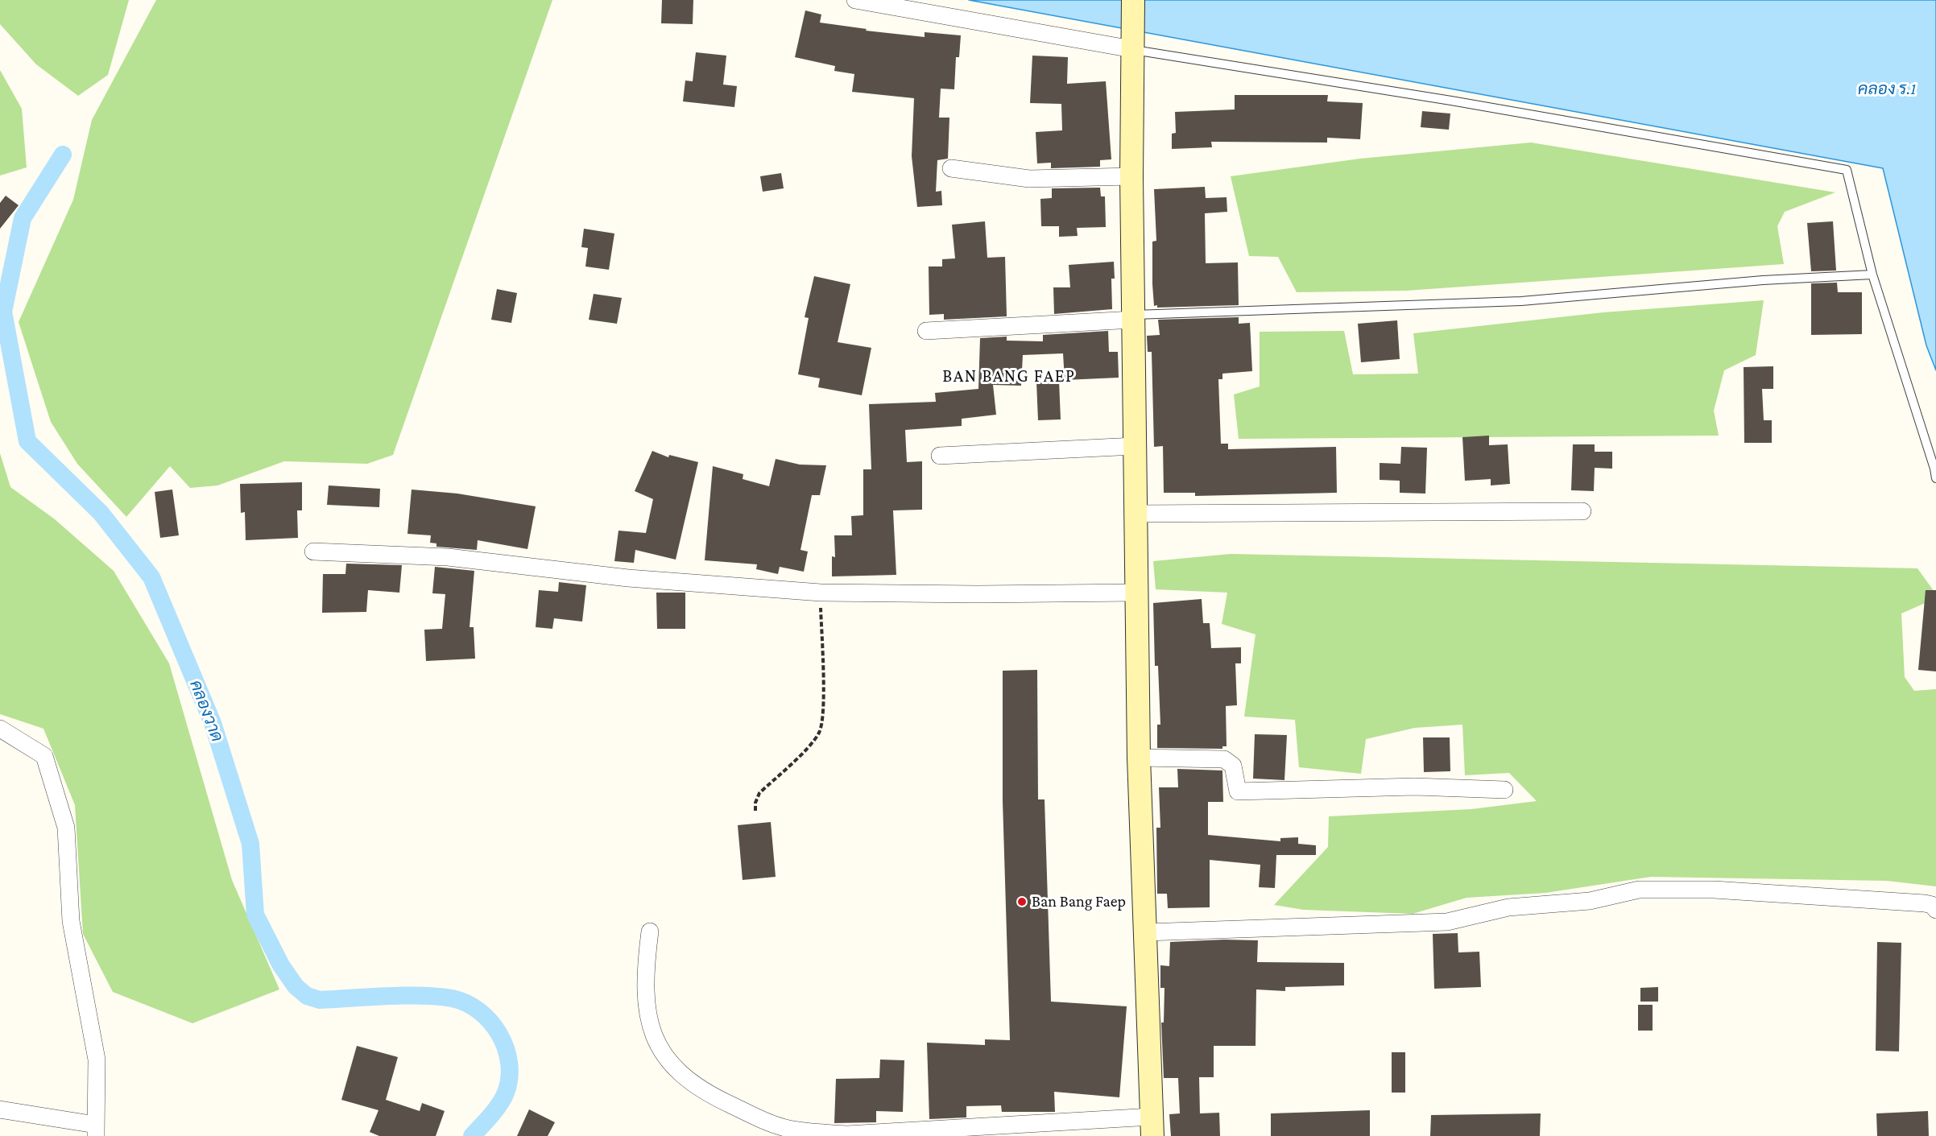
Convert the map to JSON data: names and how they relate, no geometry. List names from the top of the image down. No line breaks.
{"districts":["BAN BANG FAEP"],"water":["คลอง ร.1","คลองวาด"],"places":["Ban Bang Faep"]}
